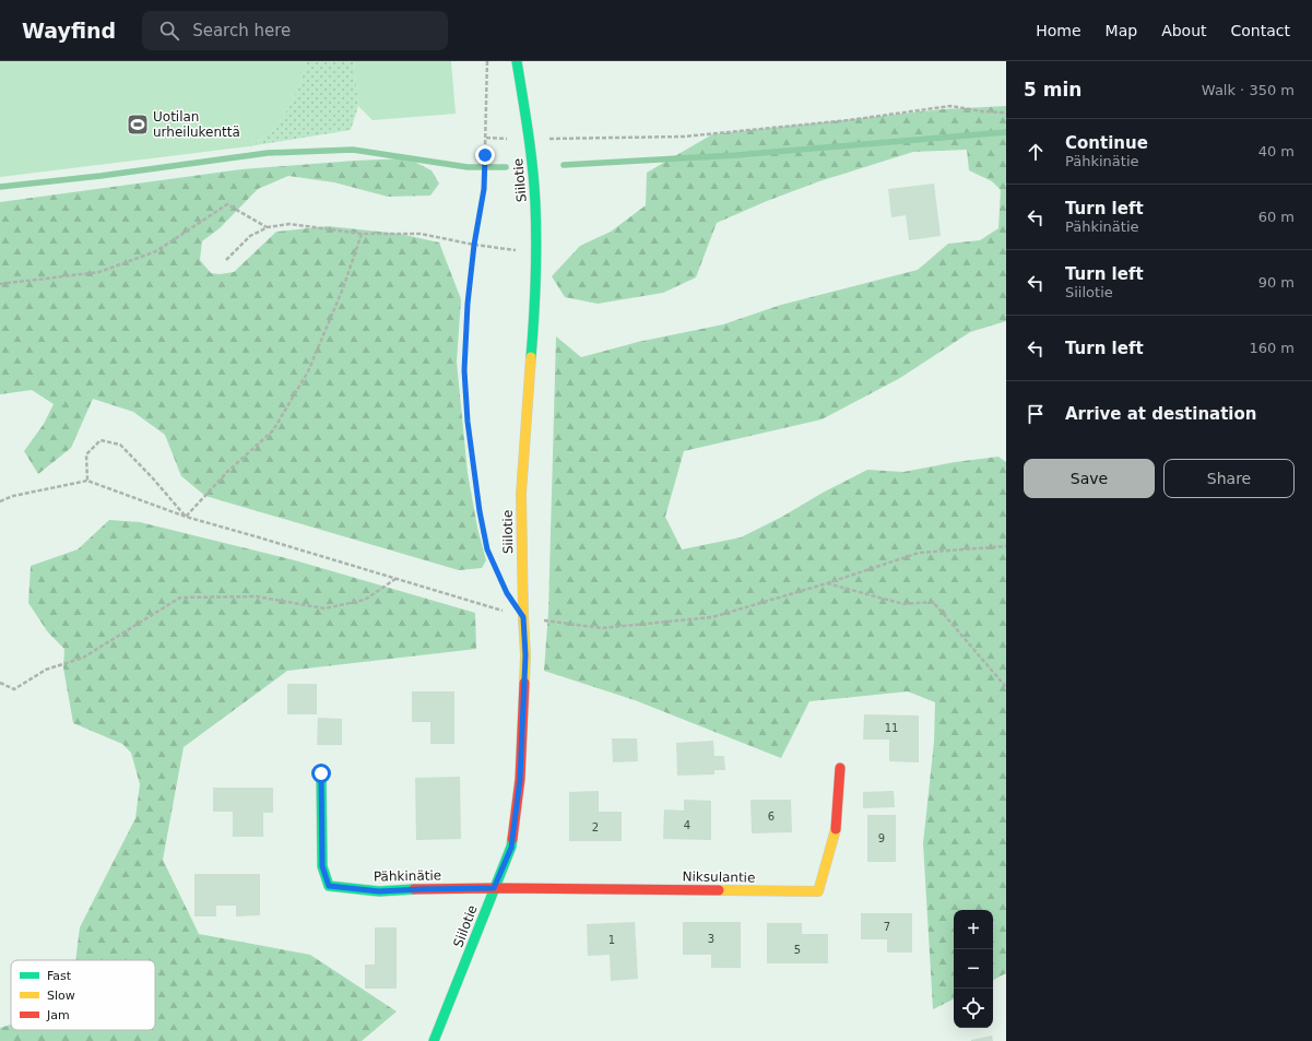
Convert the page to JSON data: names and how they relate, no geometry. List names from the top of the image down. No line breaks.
{"streets":{"street":["Siilotie","Pähkinätie","Niksulantie"]},"crossings":[["Siilotie","Pähkinätie"],["Siilotie","Niksulantie"],["Pähkinätie","Niksulantie"]],"places":{"sports":["Uotilan urheilukenttä"]},"house_numbers":["11","6","4","2","9","7","3","1","5"],"legend":["Fast","Slow","Jam"],"page":{"header":"Wayfind","search":"Search here","nav":["Home","Map","About","Contact"],"heading":["5 min","Walk · 350 m"],"list":[["Continue","Pähkinätie","40 m"],["Turn left","Pähkinätie","60 m"],["Turn left","Siilotie","90 m"],["Turn left","160 m"],"Arrive at destination"],"buttons":["Save","Share"],"map_buttons":["+","−"]}}
